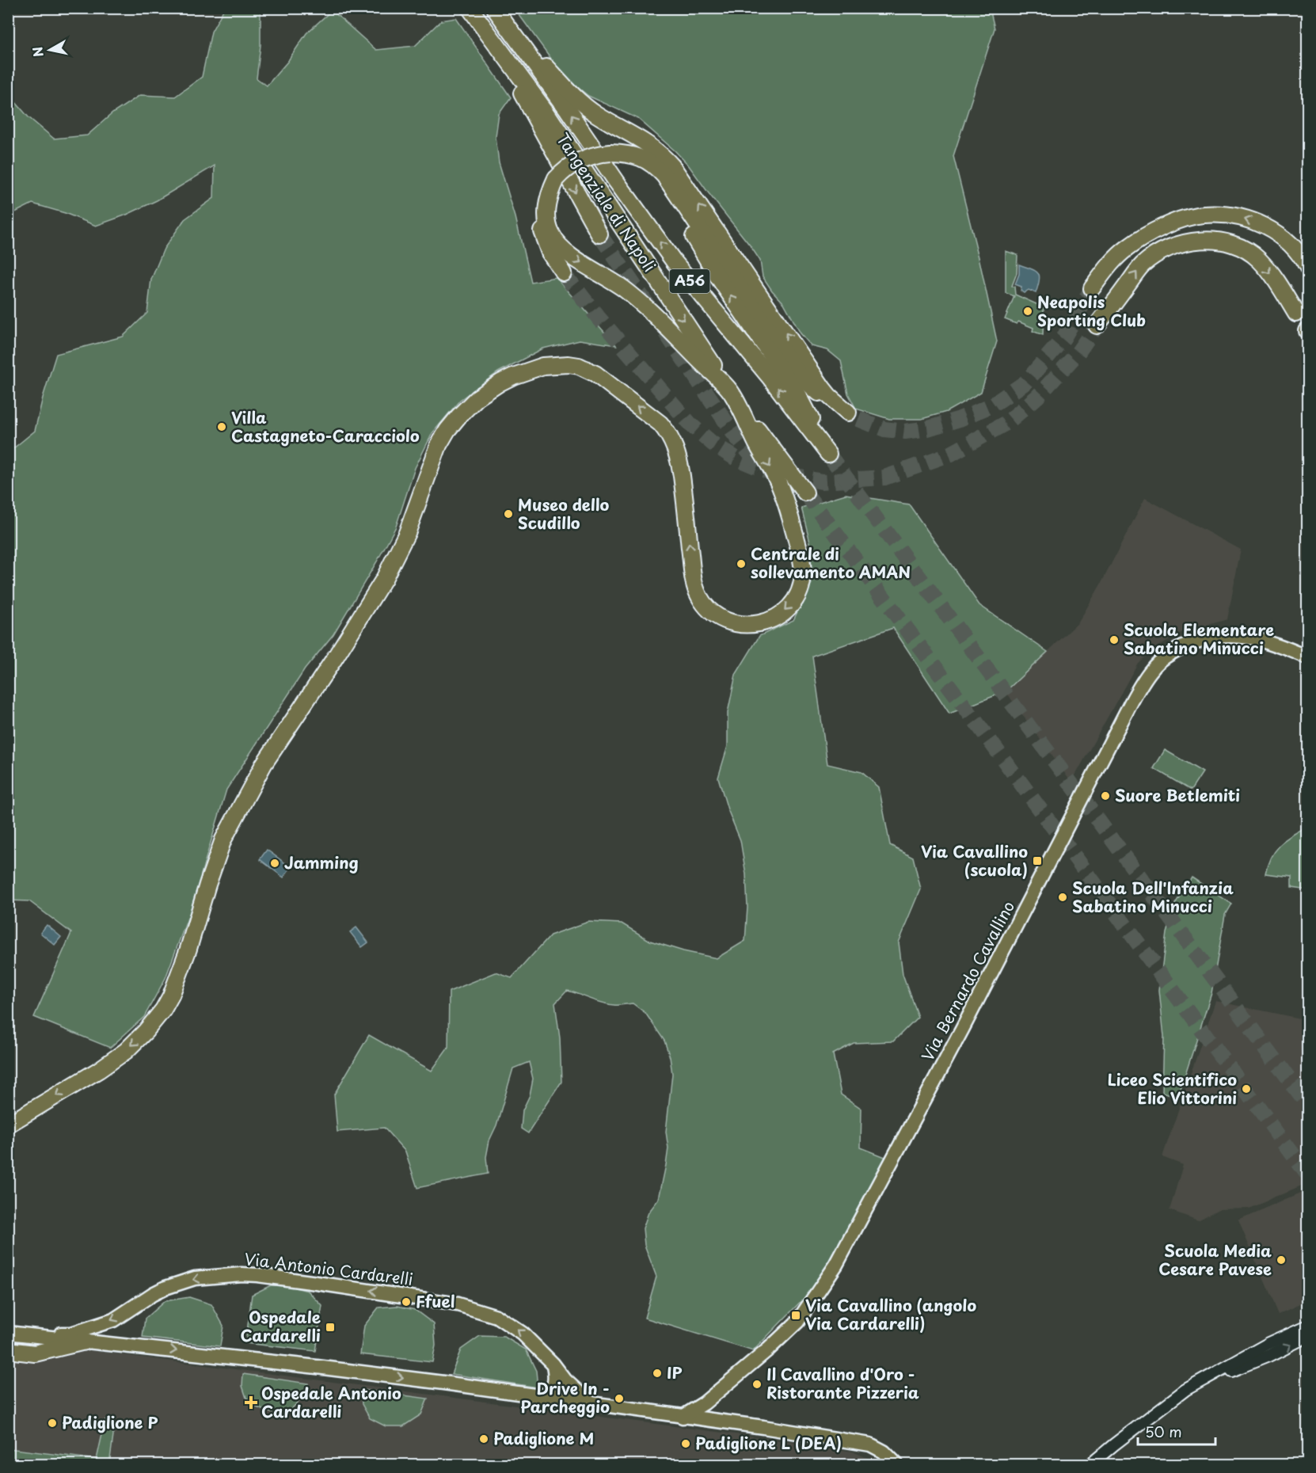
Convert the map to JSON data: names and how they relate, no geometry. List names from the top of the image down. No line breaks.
{"streets":{"highway":["Tangenziale di Napoli","A56"],"main road":["Via Bernardo Cavallino","Via Antonio Cardarelli"]},"places":{"other":["Neapolis Sporting Club","Villa Castagneto-Caracciolo","Museo dello Scudillo","Centrale di sollevamento AMAN","Scuola Elementare Sabatino Minucci","Suore Betlemiti","Jamming","Scuola Dell'Infanzia Sabatino Minucci","Liceo Scientifico Elio Vittorini","Scuola Media Cesare Pavese","Ffuel","IP","Il Cavallino d'Oro - Ristorante Pizzeria","Drive In - Parcheggio","Padiglione P","Padiglione M","Padiglione L (DEA)"],"transit":["Via Cavallino (scuola)","Via Cavallino (angolo Via Cardarelli)","Ospedale Cardarelli"],"health":["Ospedale Antonio Cardarelli"]},"scale_bar":"50 m","north":"left"}
